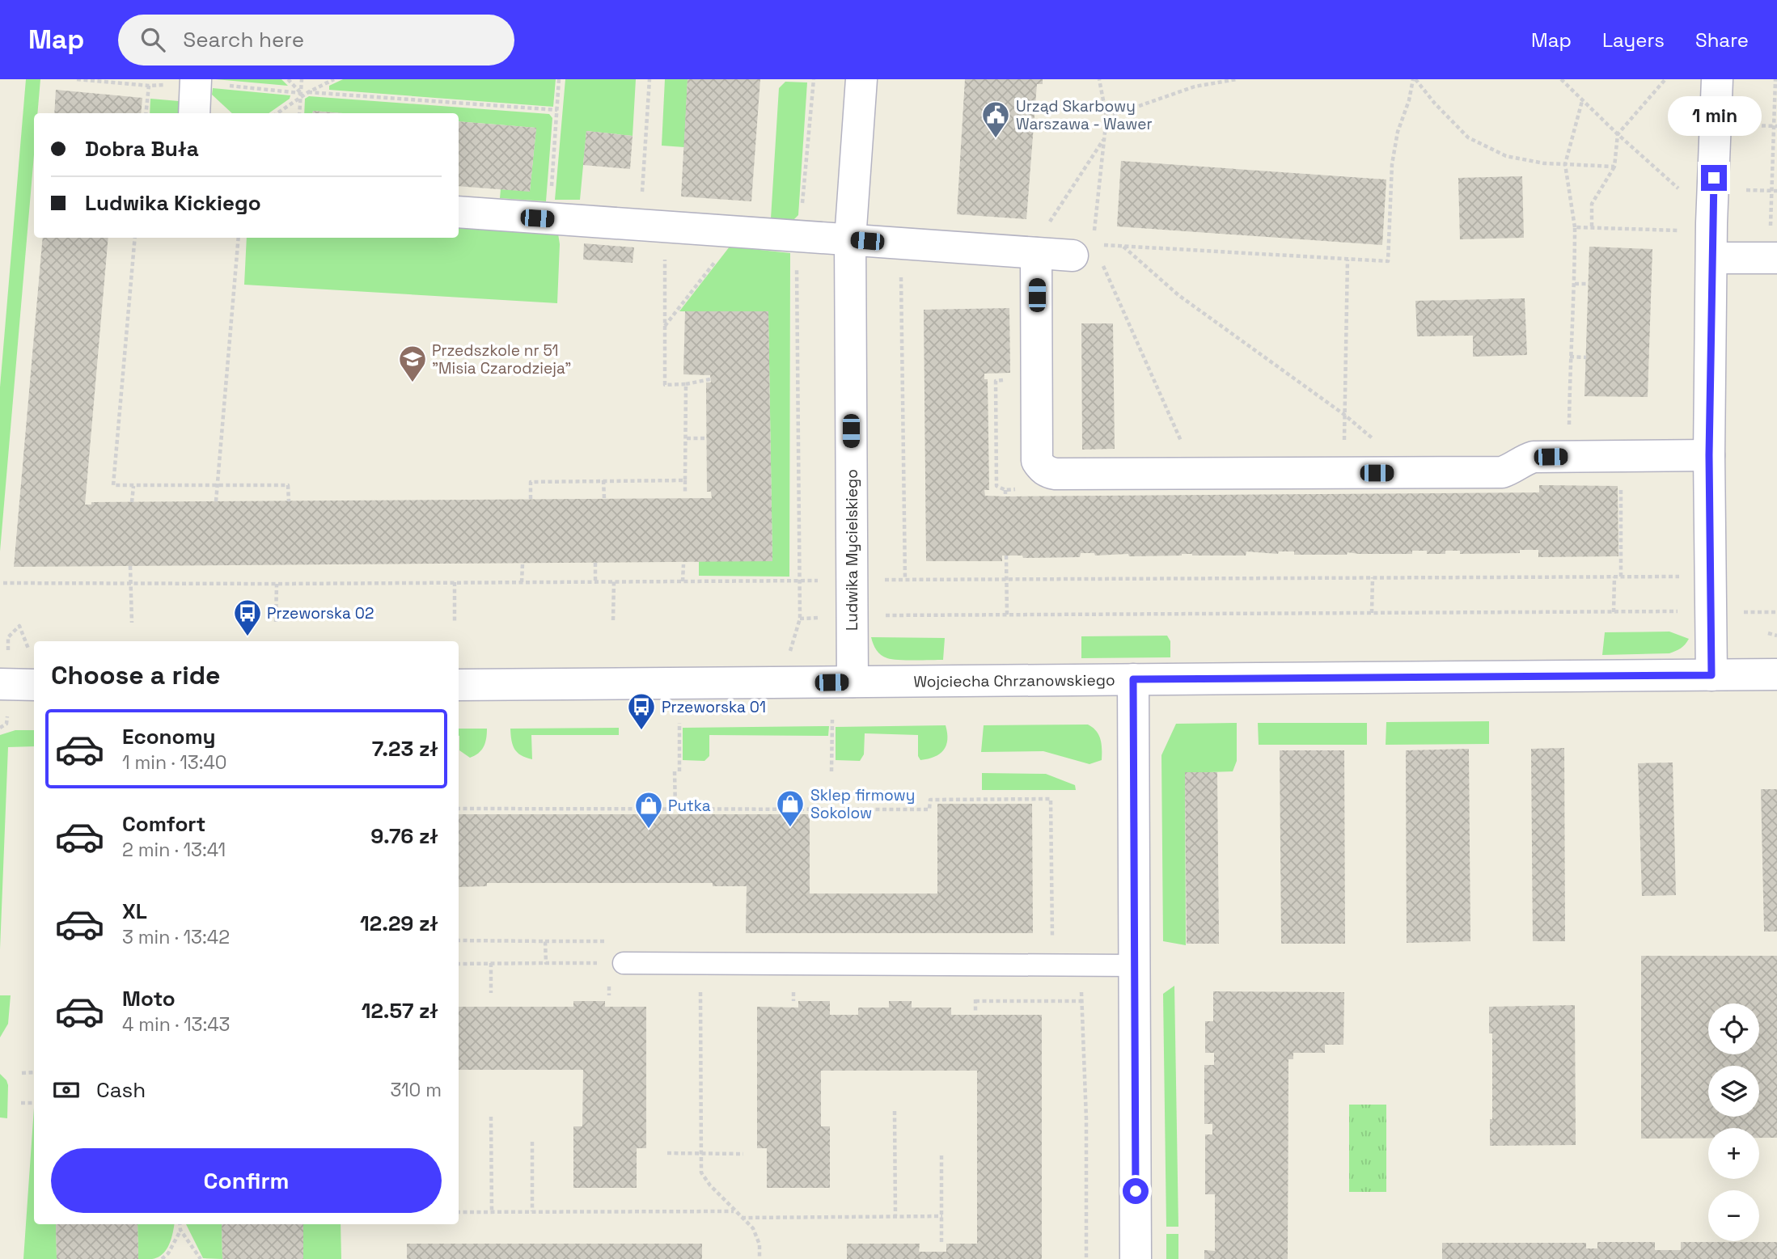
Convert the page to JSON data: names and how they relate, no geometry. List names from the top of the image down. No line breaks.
{"streets":{"street":["Ludwika Mycielskiego","Wojciecha Chrzanowskiego"]},"crossings":[["Ludwika Mycielskiego","Wojciecha Chrzanowskiego"]],"places":{"public building":["Urząd Skarbowy Warszawa - Wawer"],"school or university":["Przedszkole nr 51 \"Misia Czarodzieja\""],"bus stop":["Przeworska 02","Przeworska 01"],"shop":["Sklep firmowy Sokolow","Putka"]},"page":{"header":"Map","search":"Search here","nav":["Map","Layers","Share"],"bubble":"1 min","banner":["Dobra Buła","Ludwika Kickiego"],"heading":"Choose a ride","list":[{"name":"Economy","note":"1 min · 13:40","value":"7.23 zł"},{"name":"Comfort","note":"2 min · 13:41","value":"9.76 zł"},{"name":"XL","note":"3 min · 13:42","value":"12.29 zł"},{"name":"Moto","note":"4 min · 13:43","value":"12.57 zł"}],"map_buttons":["+","−"],"pay":["Cash","310 m"],"buttons":"Confirm"}}
